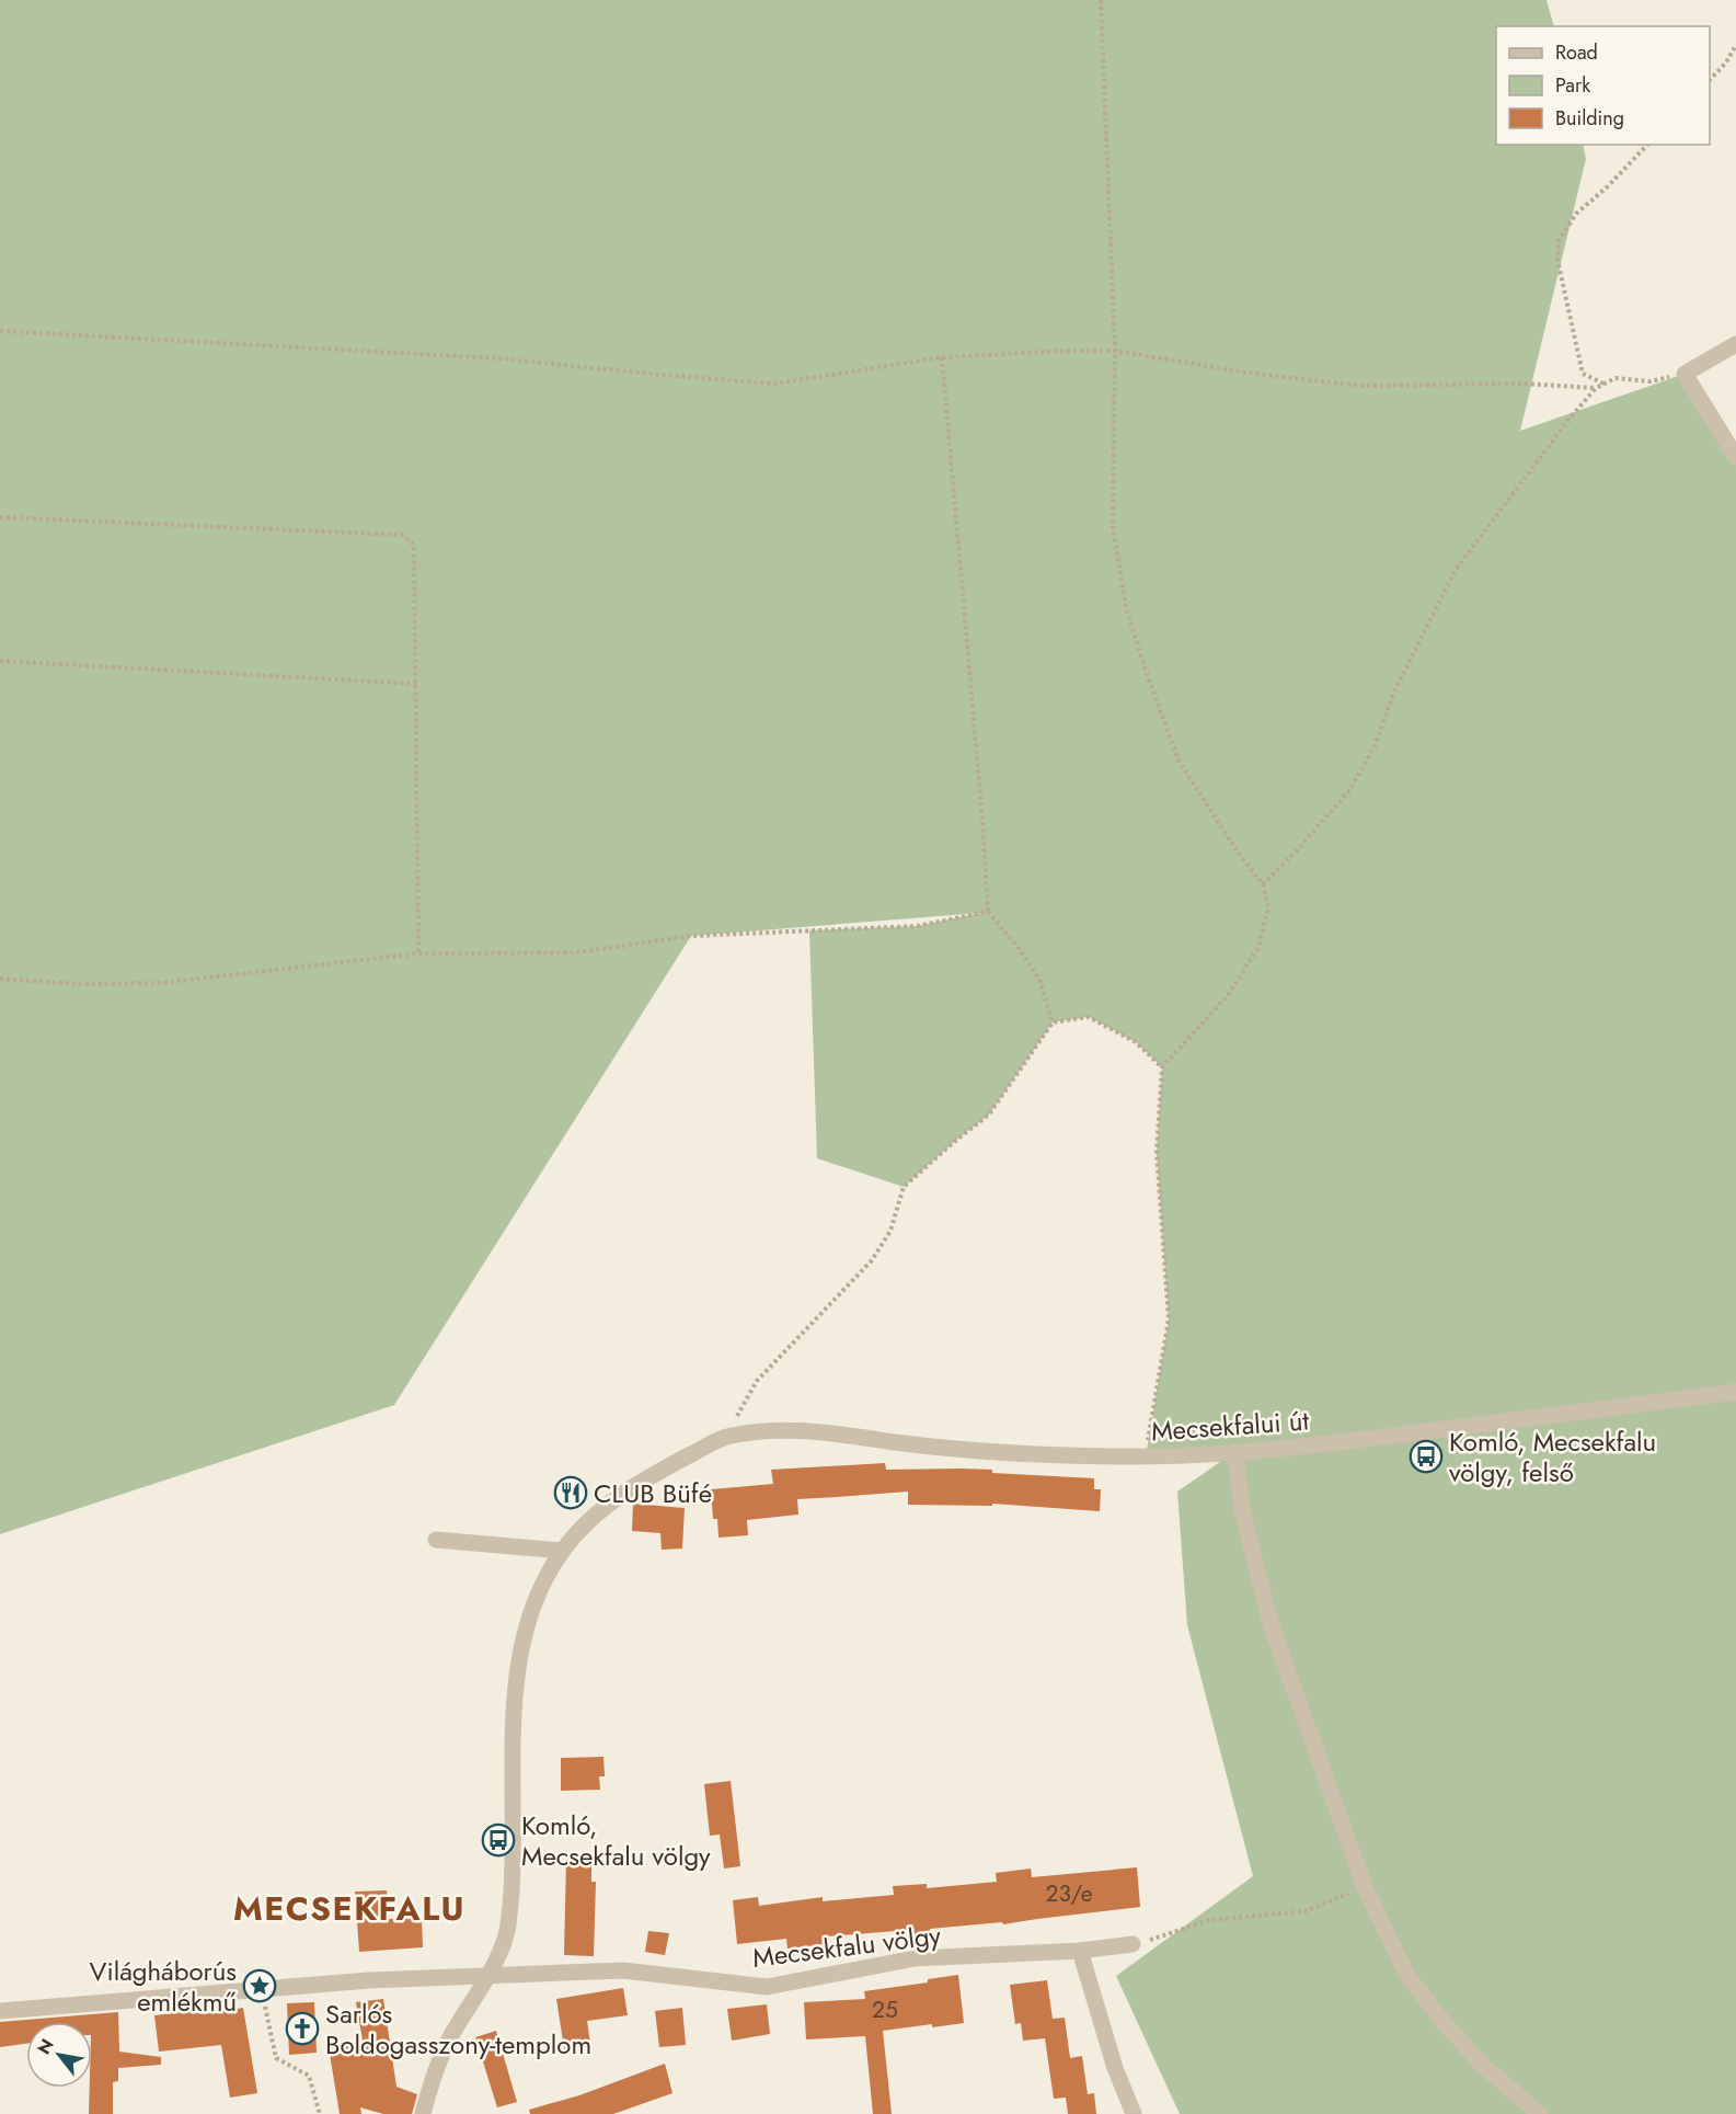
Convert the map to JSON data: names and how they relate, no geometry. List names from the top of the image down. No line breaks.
{"streets":{"street":["Mecsekfalui út","Mecsekfalu völgy"]},"districts":["MECSEKFALU"],"places":{"bus stop":["Komló, Mecsekfalu völgy, felső","Komló, Mecsekfalu völgy"],"restaurant":["CLUB Büfé"],"place":["Világháborús emlékmű"],"church":["Sarlós Boldogasszony-templom"]},"house_numbers":["23/e","25"],"legend":["Road","Park","Building"],"north":"top left"}
